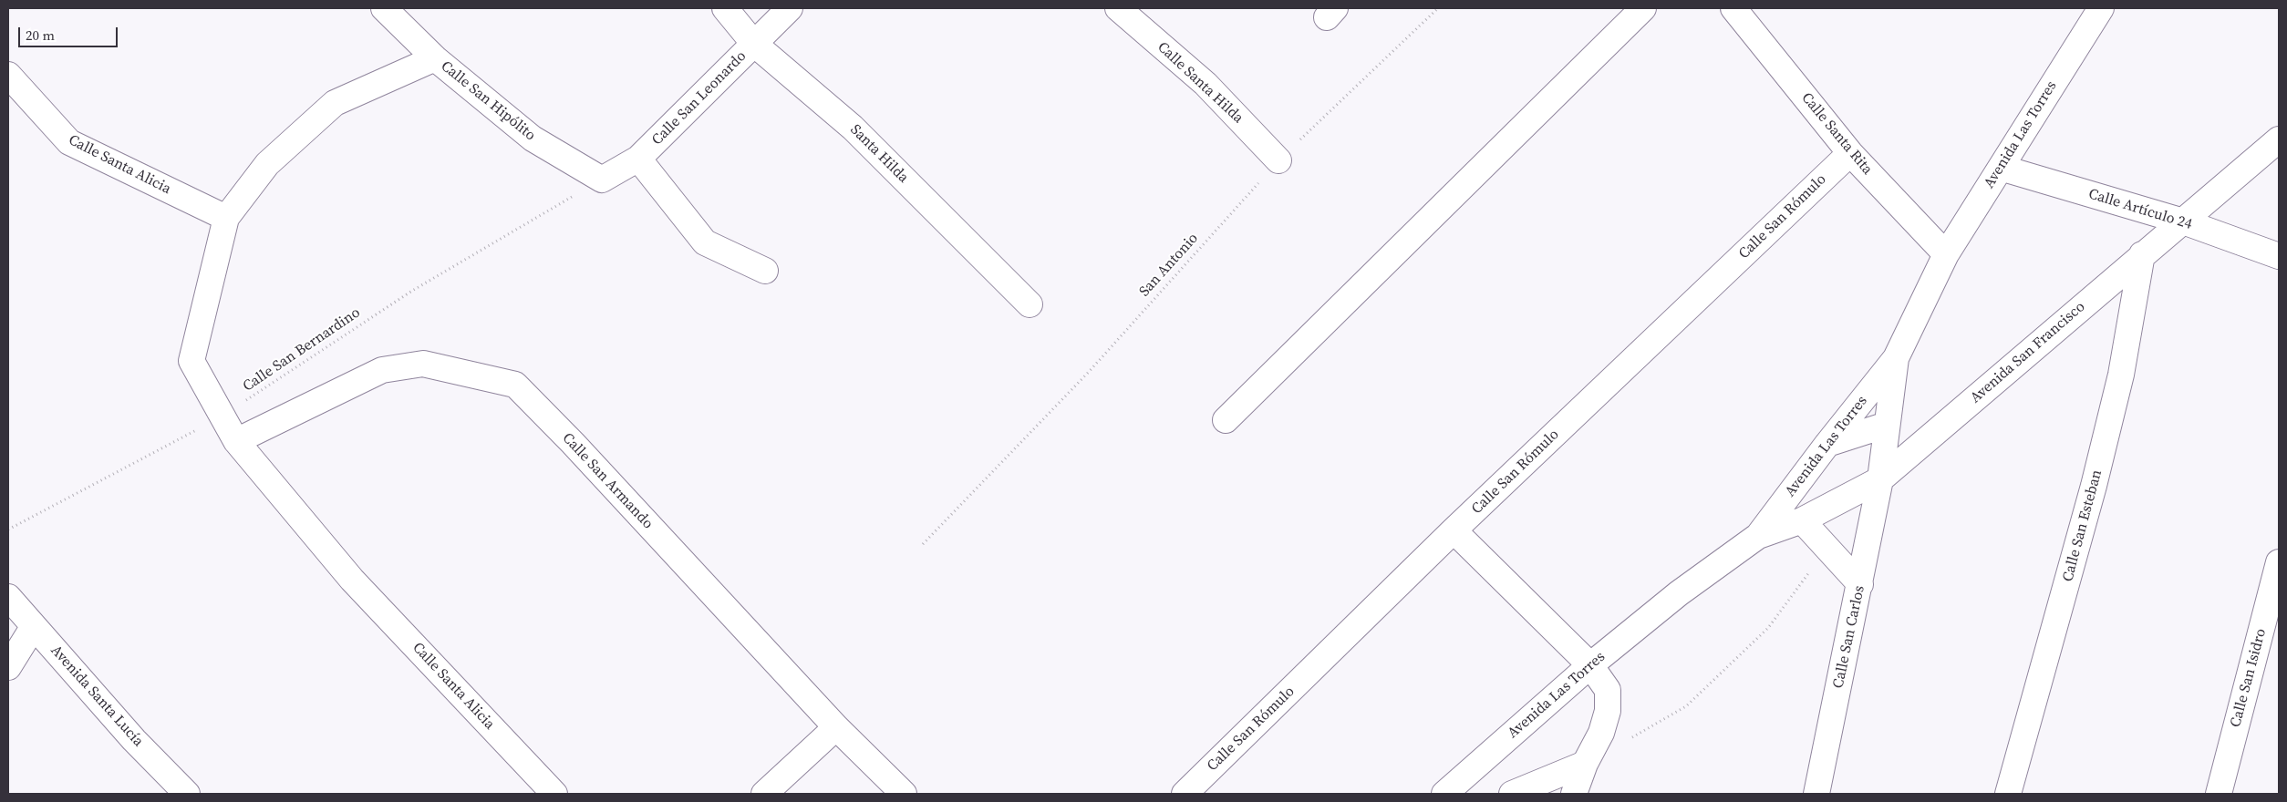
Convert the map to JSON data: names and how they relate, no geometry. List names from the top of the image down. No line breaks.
{"streets":{"street":["Calle Santa Hilda","Calle San Leonardo","Calle San Hipólito","Calle Santa Rita","Avenida Las Torres","Santa Hilda","Calle Santa Alicia","Calle Artículo 24","Calle San Rómulo","Avenida San Francisco","Calle San Armando","Calle San Esteban","Calle San Carlos","Calle San Isidro","Avenida Santa Lucía"],"path":["San Antonio","Calle San Bernardino"]},"crossings":[["Calle Santa Hilda","San Antonio"],["Calle San Leonardo","Calle San Hipólito"],["Calle San Leonardo","Santa Hilda"],["Calle San Leonardo","Calle San Bernardino"],["Calle San Hipólito","Calle San Bernardino"],["Calle Santa Rita","Avenida Las Torres"],["Calle Santa Rita","Calle San Rómulo"],["Avenida Las Torres","Calle Artículo 24"],["Avenida Las Torres","Avenida San Francisco"],["Avenida Las Torres","Calle San Carlos"],["Calle Santa Alicia","Calle San Bernardino"],["Calle Santa Alicia","Calle San Armando"],["Calle Artículo 24","Avenida San Francisco"],["Avenida San Francisco","Calle San Esteban"],["Avenida San Francisco","Calle San Carlos"]],"scale_bar":"20 m"}
